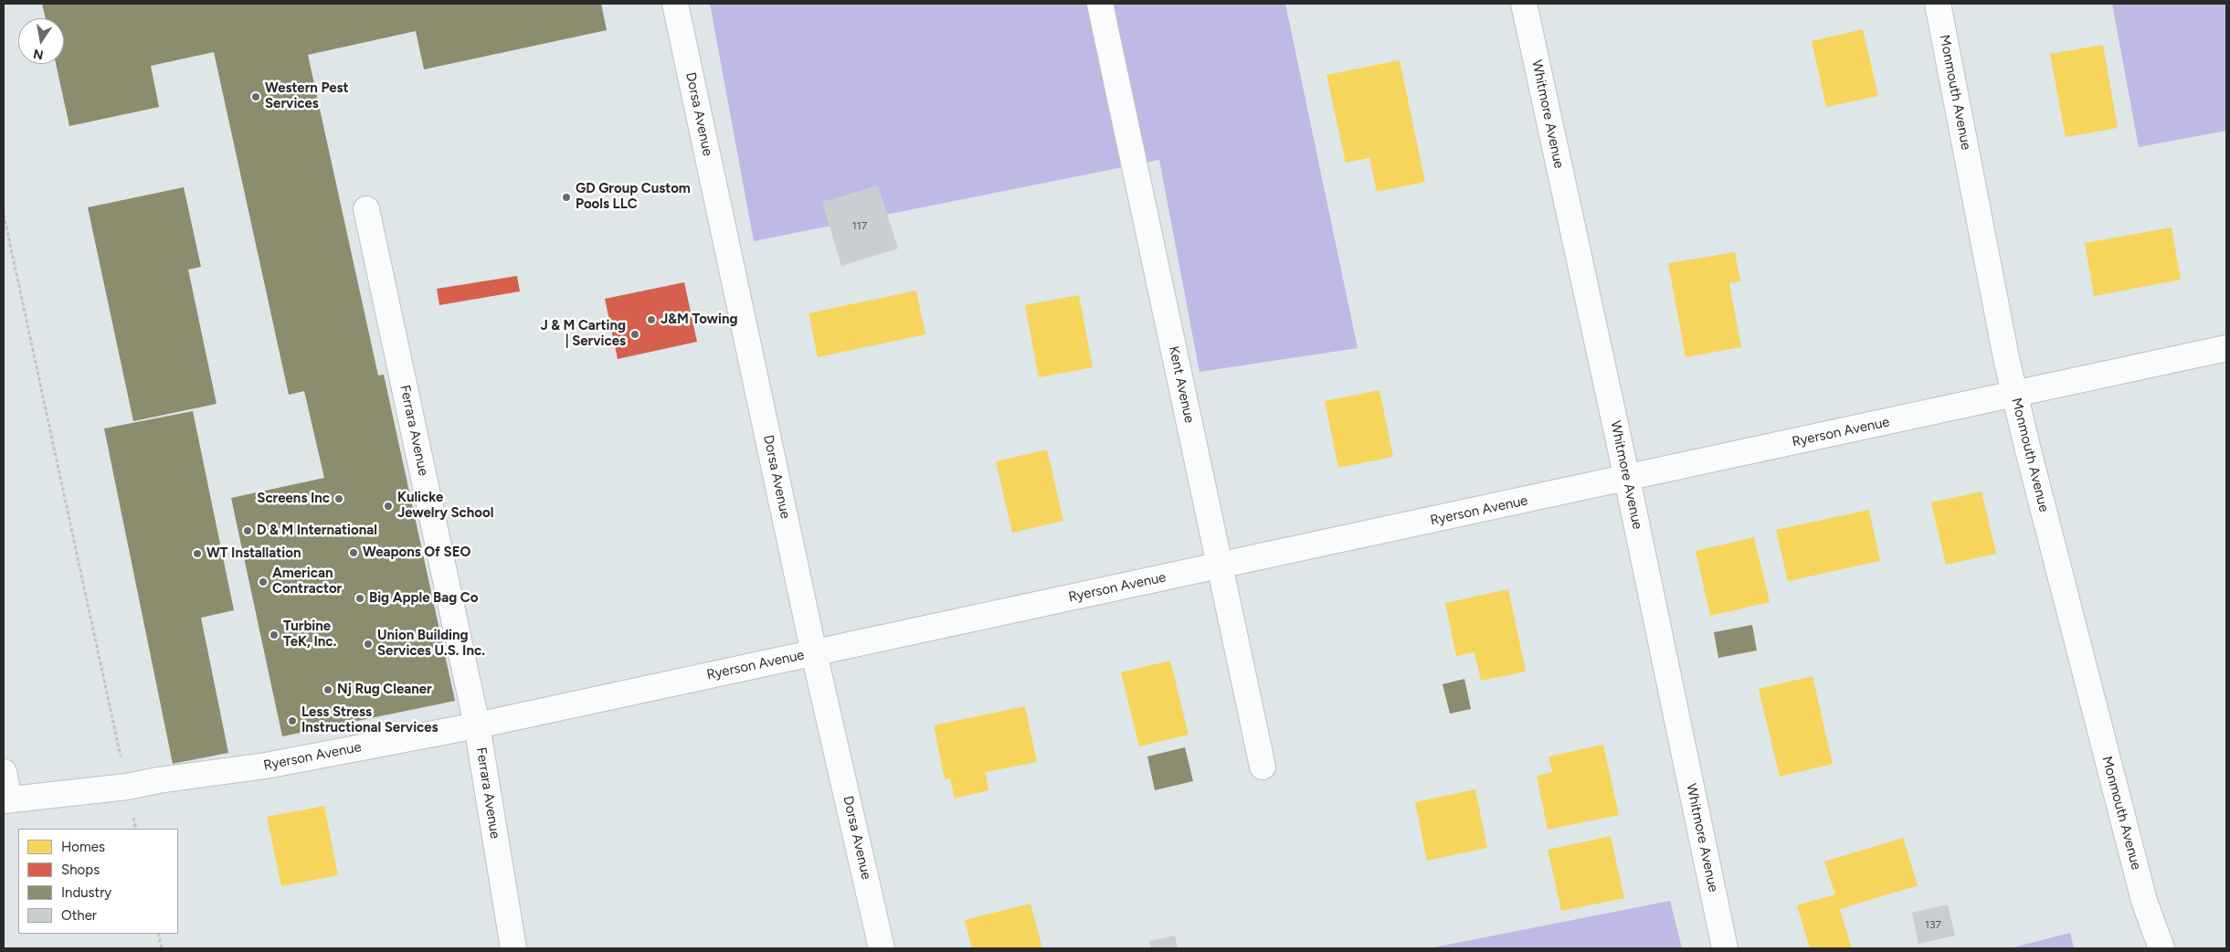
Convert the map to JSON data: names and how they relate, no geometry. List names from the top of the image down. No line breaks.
{"streets":{"street":["Monmouth Avenue","Dorsa Avenue","Whitmore Avenue","Kent Avenue","Ferrara Avenue","Ryerson Avenue"]},"crossings":[["Monmouth Avenue","Ryerson Avenue"],["Dorsa Avenue","Ryerson Avenue"],["Whitmore Avenue","Ryerson Avenue"],["Kent Avenue","Ryerson Avenue"],["Ferrara Avenue","Ryerson Avenue"]],"places":["Western Pest Services","GD Group Custom Pools LLC","J&M Towing","J & M Carting | Services","Screens Inc","Kulicke Jewelry School","D & M International","Weapons Of SEO","WT Installation","American Contractor","Big Apple Bag Co","Turbine TeK, Inc.","Union Building Services U.S. Inc.","Nj Rug Cleaner","Less Stress Instructional Services"],"house_numbers":["117","137"],"legend":["Homes","Shops","Industry","Other"],"north":"bottom"}
